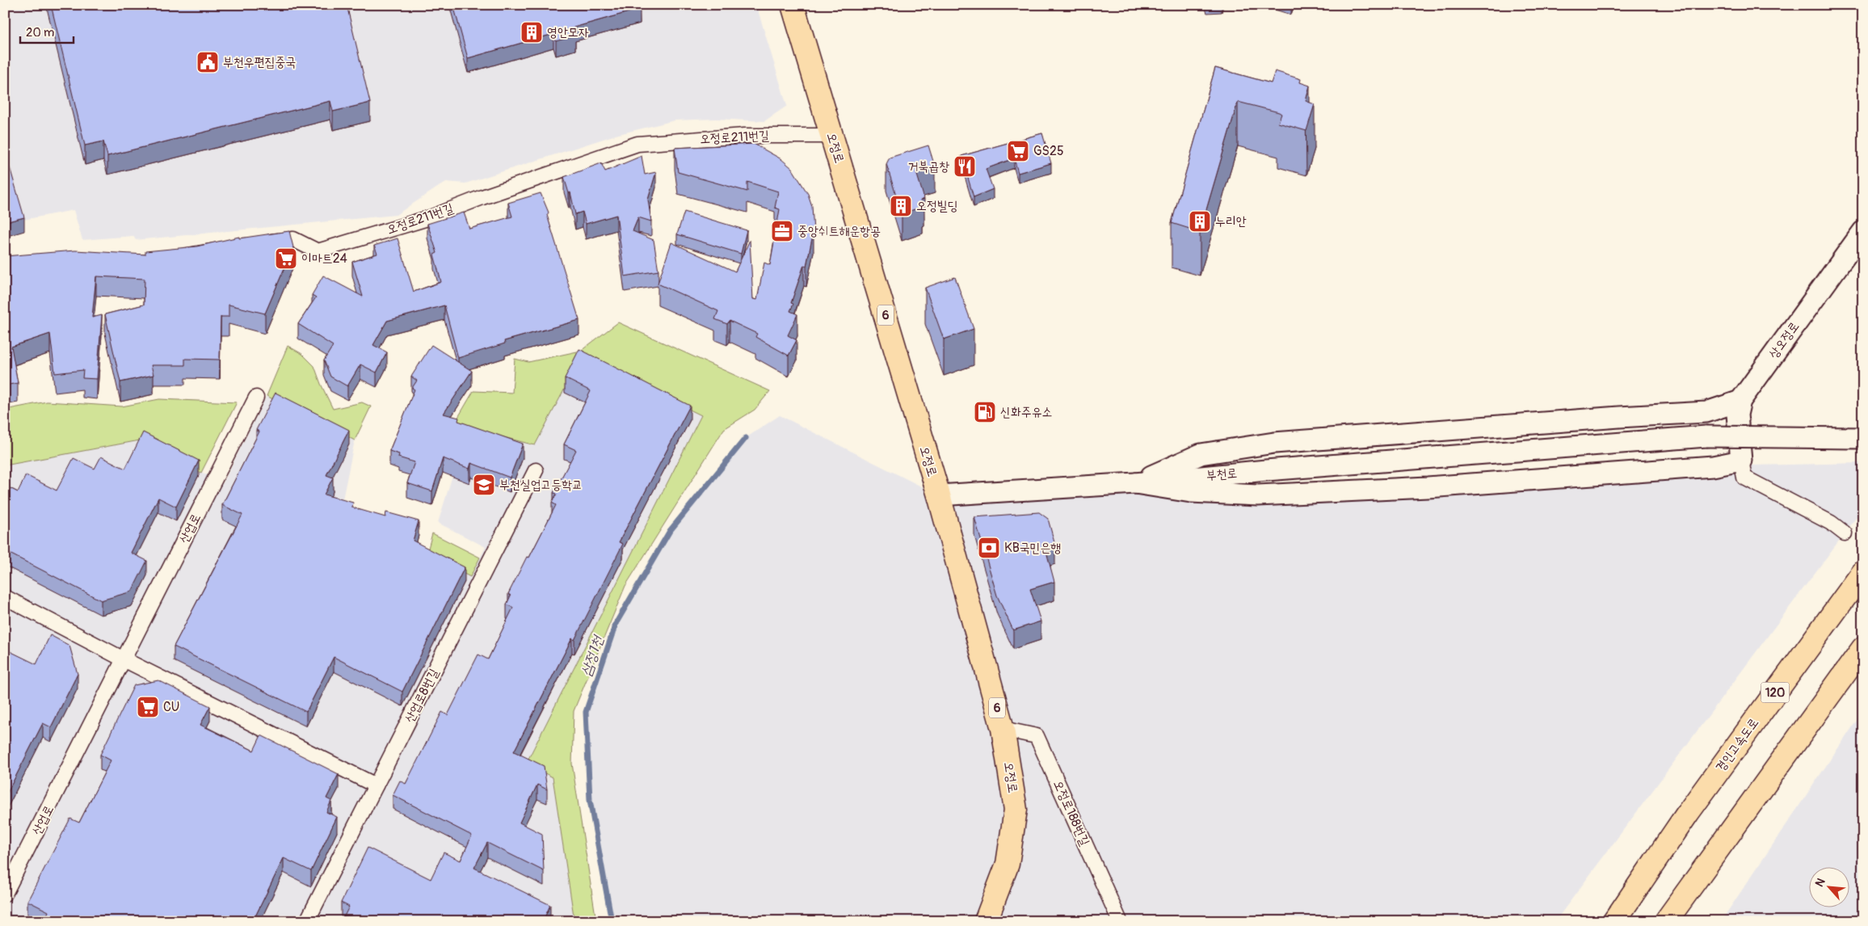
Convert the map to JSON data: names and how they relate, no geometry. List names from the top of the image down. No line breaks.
{"streets":{"main road":["오정로","6","120","경인고속도로"],"street":["오정로211번길","상오정로","부천로","산업로","산업로8번길","오정로188번길"]},"crossings":[["오정로211번길","오정로"],["오정로","부천로"],["오정로","오정로188번길"]],"water":["삼정1천"],"places":{"building":["영안모자","오정빌딩","누리안"],"public building":["부천우편집중국"],"supermarket":["GS25","이마트24","CU"],"restaurant":["거북곱창"],"office":["중앙쉬트해운항공"],"fuel station":["신화주유소"],"school or university":["부천실업고등학교"],"bank":["KB국민은행"]},"scale_bar":"20 m","north":"top left"}
